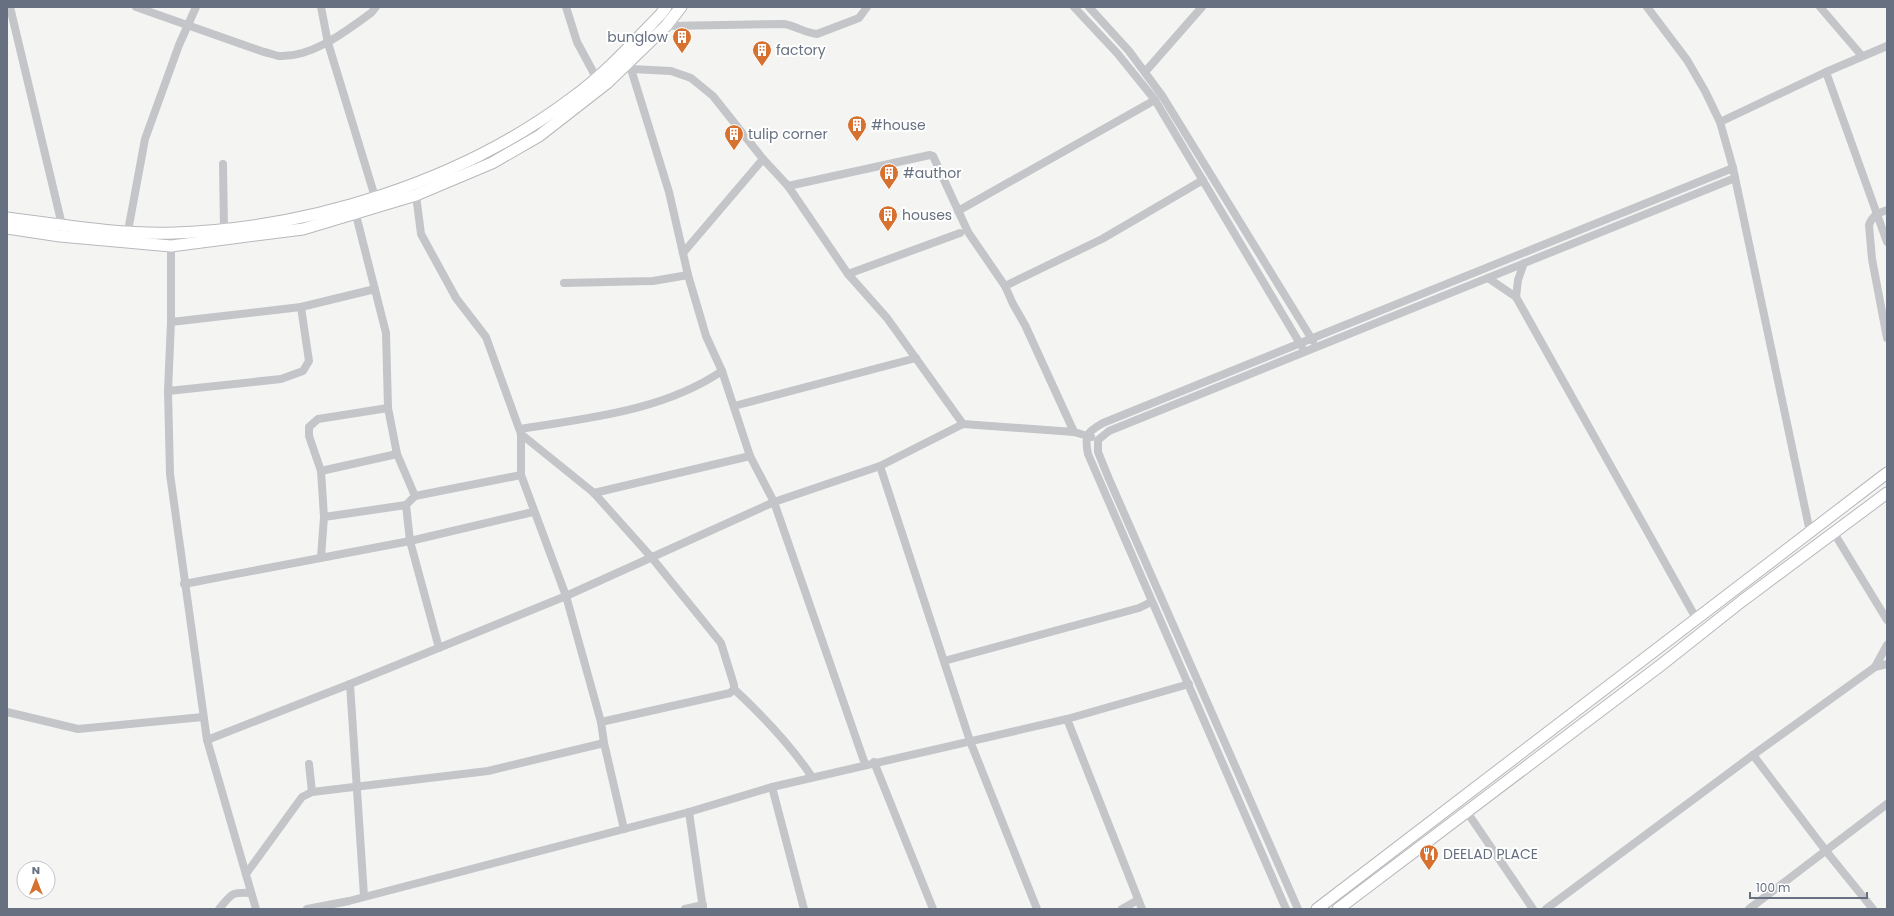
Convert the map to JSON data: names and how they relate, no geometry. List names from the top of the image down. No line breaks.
{"places":{"building":["bunglow","factory","#house","tulip corner","#author","houses"],"restaurant":["DEELAD PLACE"]},"scale_bar":"100 m","north":"top"}
